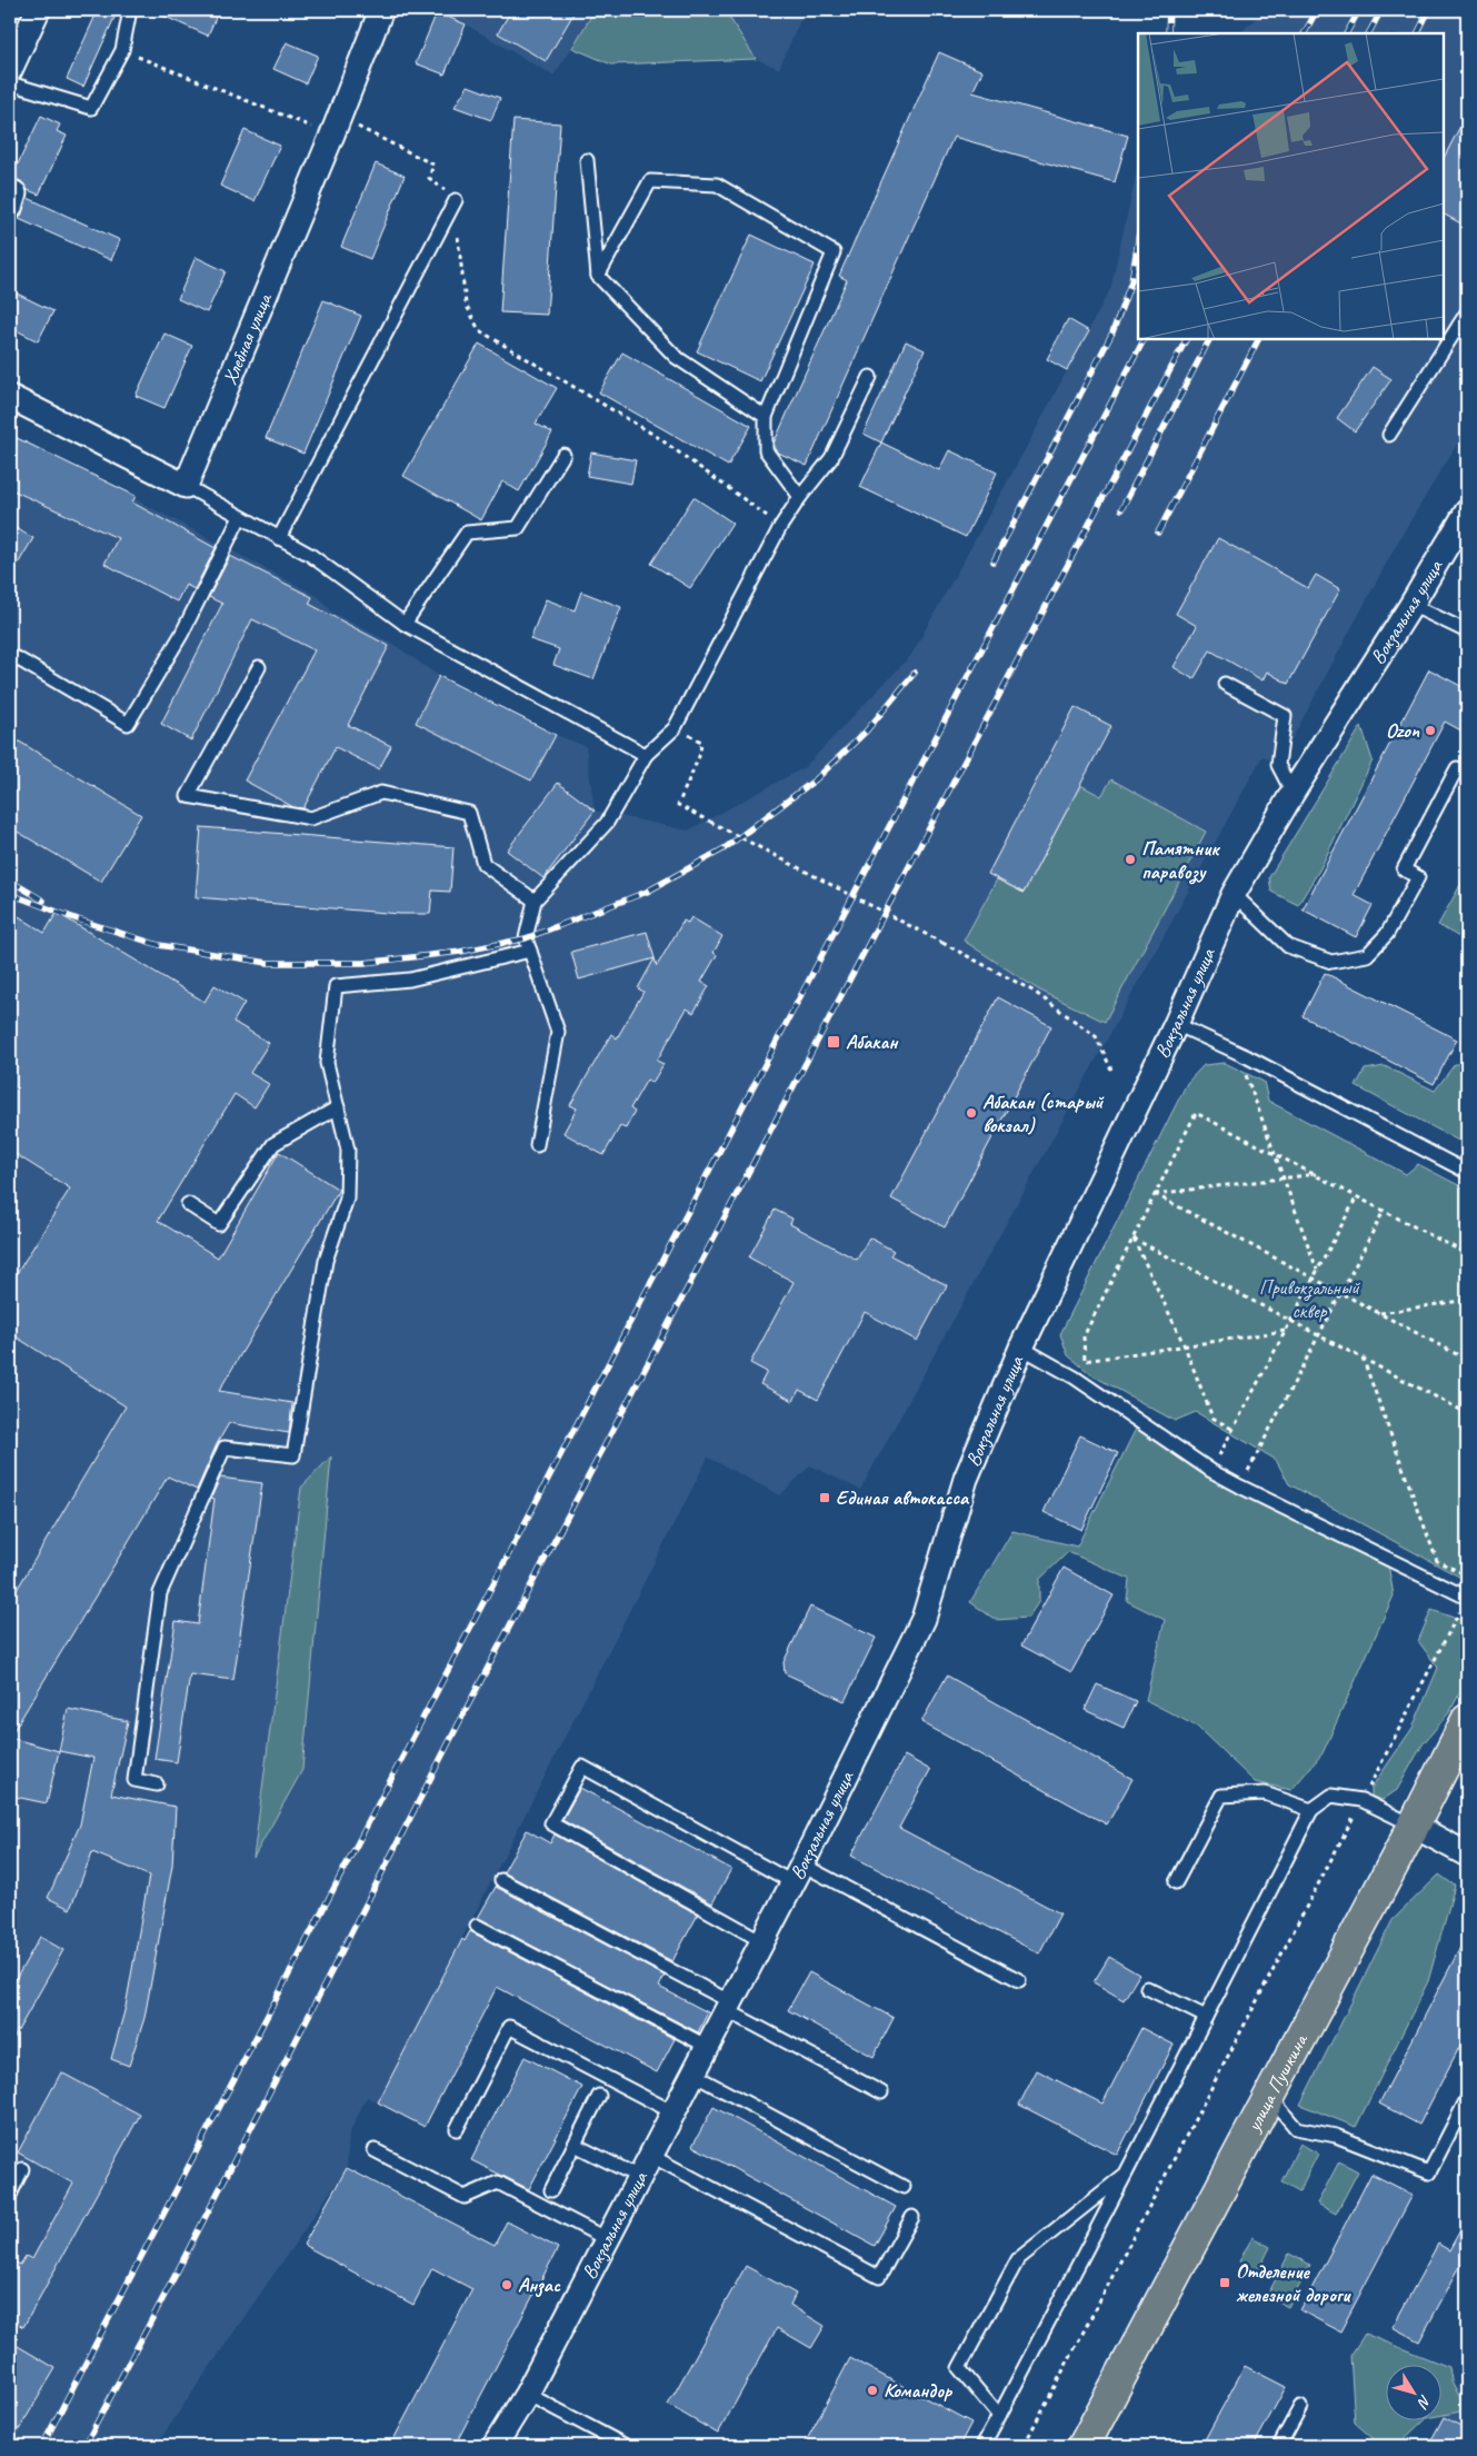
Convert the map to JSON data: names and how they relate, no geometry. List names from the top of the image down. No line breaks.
{"streets":{"main road":["улица Пушкина"],"street":["Хлебная улица","Вокзальная улица"]},"parks":["Привокзальный сквер"],"places":{"other":["Ozon","Памятник паравозу","Абакан (старый вокзал)","Анзас","Командор"],"transit":["Абакан","Единая автокасса","Отделение железной дороги"]},"north":"bottom right"}
